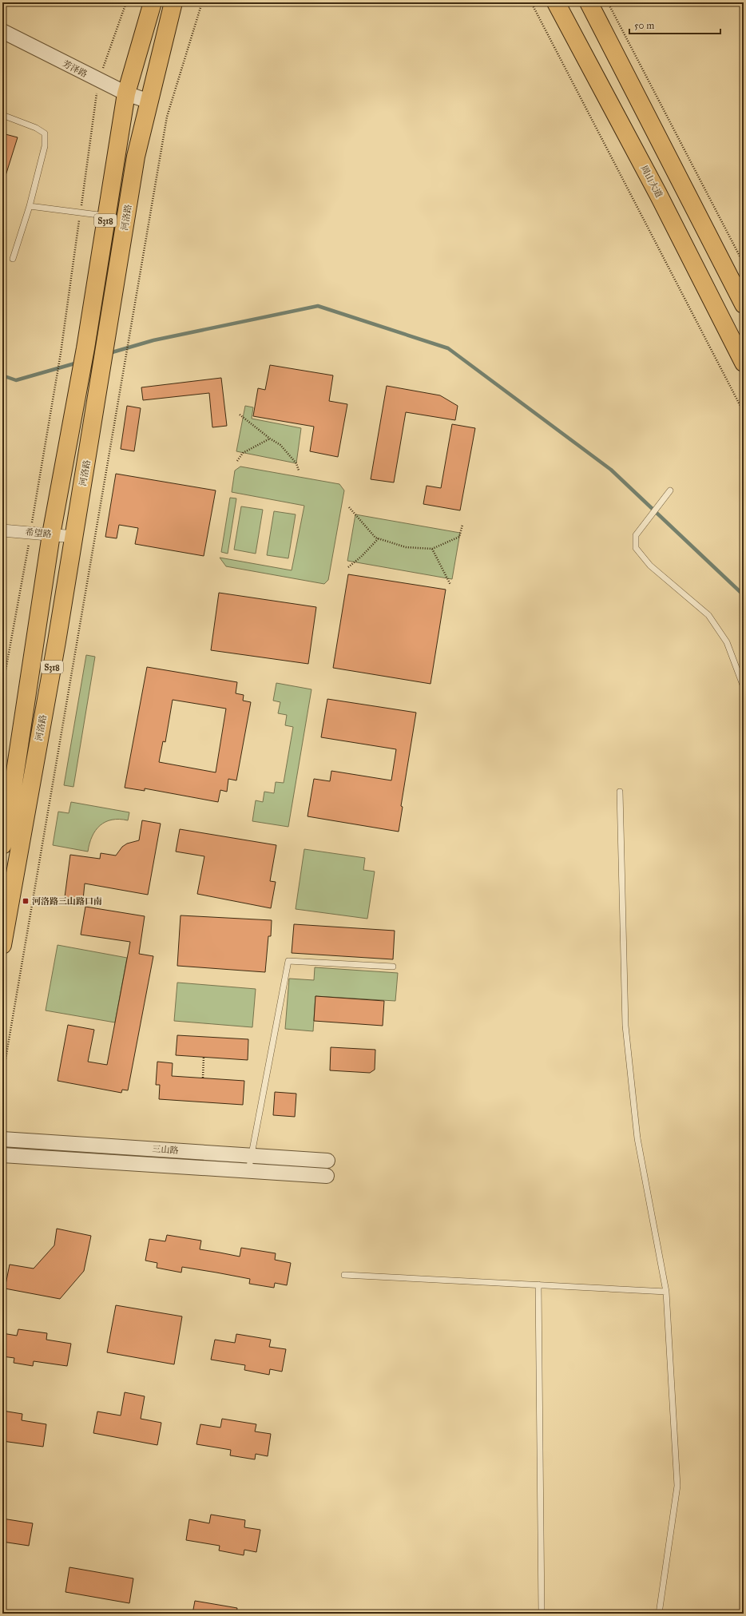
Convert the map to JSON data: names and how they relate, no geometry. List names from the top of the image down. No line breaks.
{"streets":{"main road":["周山大道","河洛路","S318"],"street":["芳泽路","希望路","三山路"]},"crossings":[["芳泽路","河洛路"],["河洛路","希望路"]],"places":{"transit":["河洛路三山路口南"]},"scale_bar":"50 m"}
